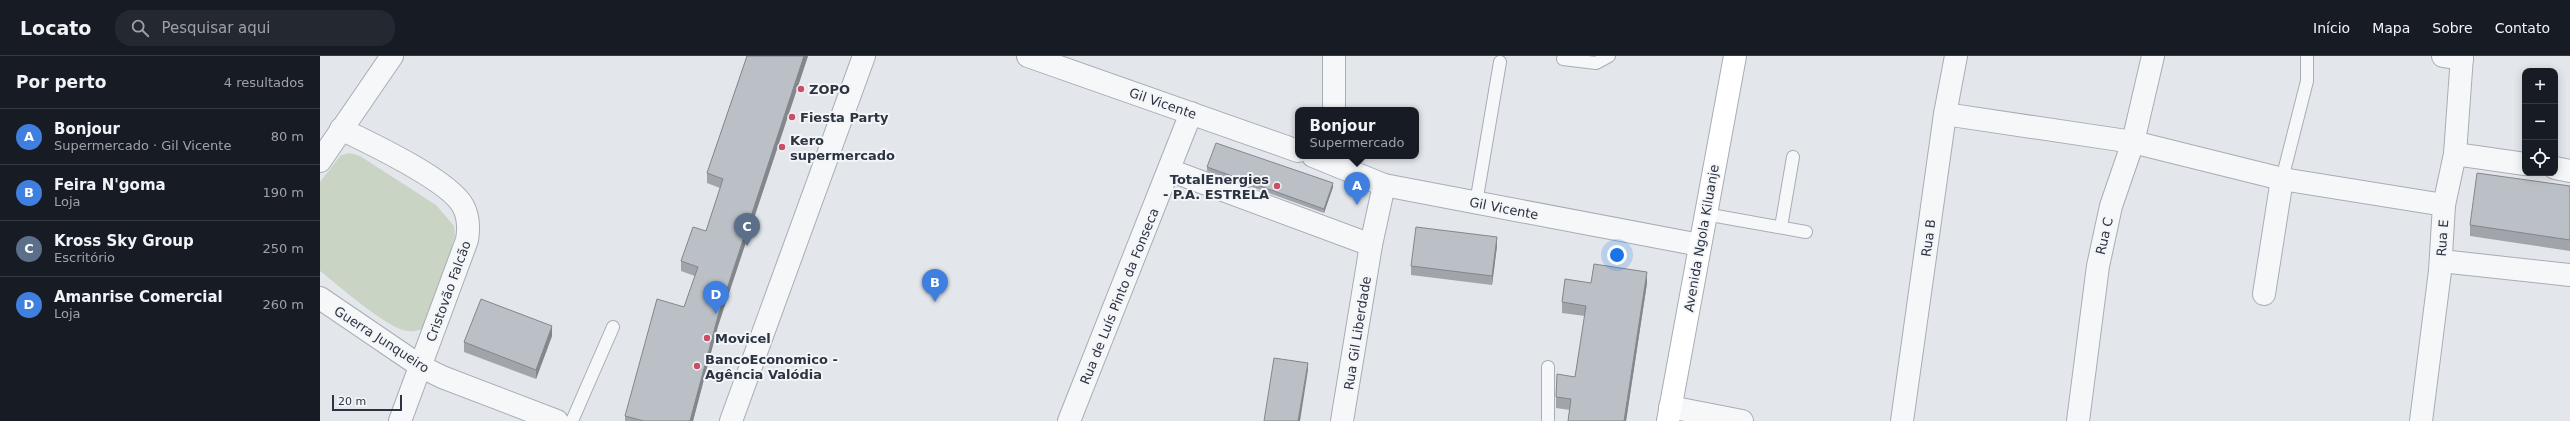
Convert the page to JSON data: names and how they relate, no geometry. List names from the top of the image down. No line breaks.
{"streets":{"main road":["Avenida Ngola Kiluanje"],"street":["Gil Vicente","Rua C","Rua B","Rua E","Cristovão Falcão","Rua de Luís Pinto da Fonseca","Rua Gil Liberdade","Guerra Junqueiro"]},"crossings":[["Gil Vicente","Avenida Ngola Kiluanje"],["Gil Vicente","Rua de Luís Pinto da Fonseca"],["Gil Vicente","Rua Gil Liberdade"],["Cristovão Falcão","Guerra Junqueiro"]],"places":["ZOPO","Fiesta Party","Kero supermercado","TotalEnergies - P.A. ESTRELA","Movicel","BancoEconomico - Agência Valódia"],"scale_bar":"20 m","page":{"header":"Locato","search":"Pesquisar aqui","nav":["Início","Mapa","Sobre","Contato"],"heading":["Por perto","4 resultados"],"map_buttons":["+","−"],"popup":["Bonjour","Supermercado"],"list":[{"mark":"A","name":"Bonjour","note":"Supermercado · Gil Vicente","value":"80 m"},{"mark":"B","name":"Feira N'goma","note":"Loja","value":"190 m"},{"mark":"C","name":"Kross Sky Group","note":"Escritório","value":"250 m"},{"mark":"D","name":"Amanrise Comercial","note":"Loja","value":"260 m"}],"pins":["A","C","B","D"],"scale":"20 m"}}
